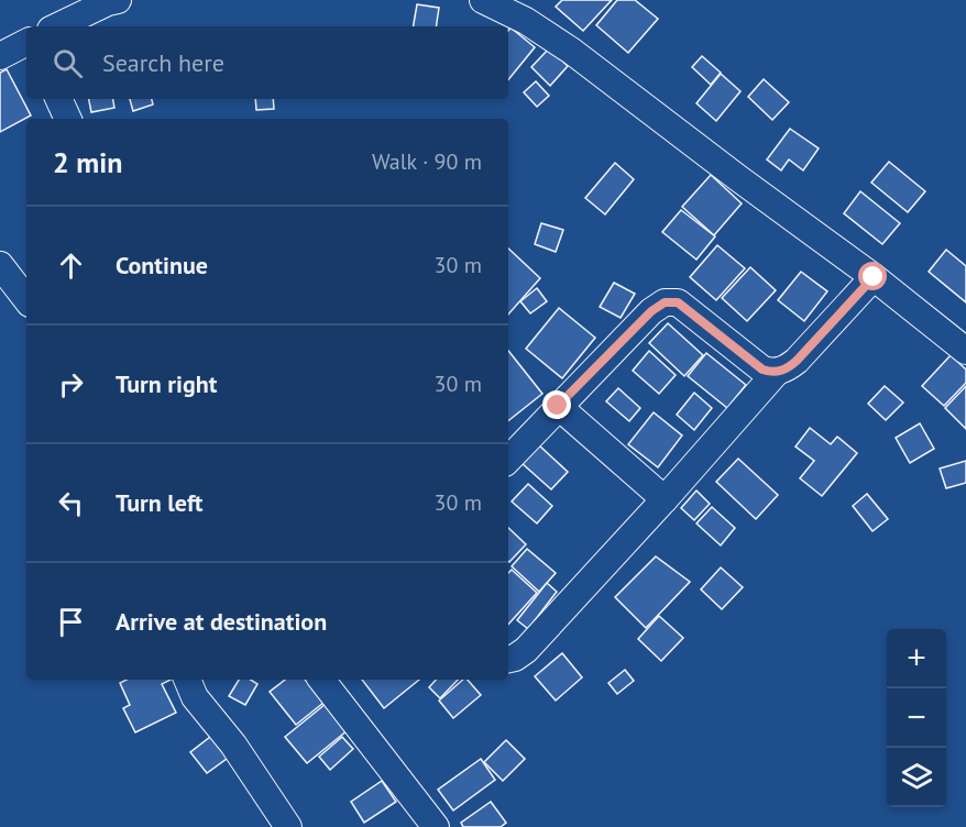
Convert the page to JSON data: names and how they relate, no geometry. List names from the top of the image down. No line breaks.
{"page":{"search":"Search here","heading":["2 min","Walk · 90 m"],"list":[["Continue","30 m"],["Turn right","30 m"],["Turn left","30 m"],"Arrive at destination"],"map_buttons":["+","−"]}}
